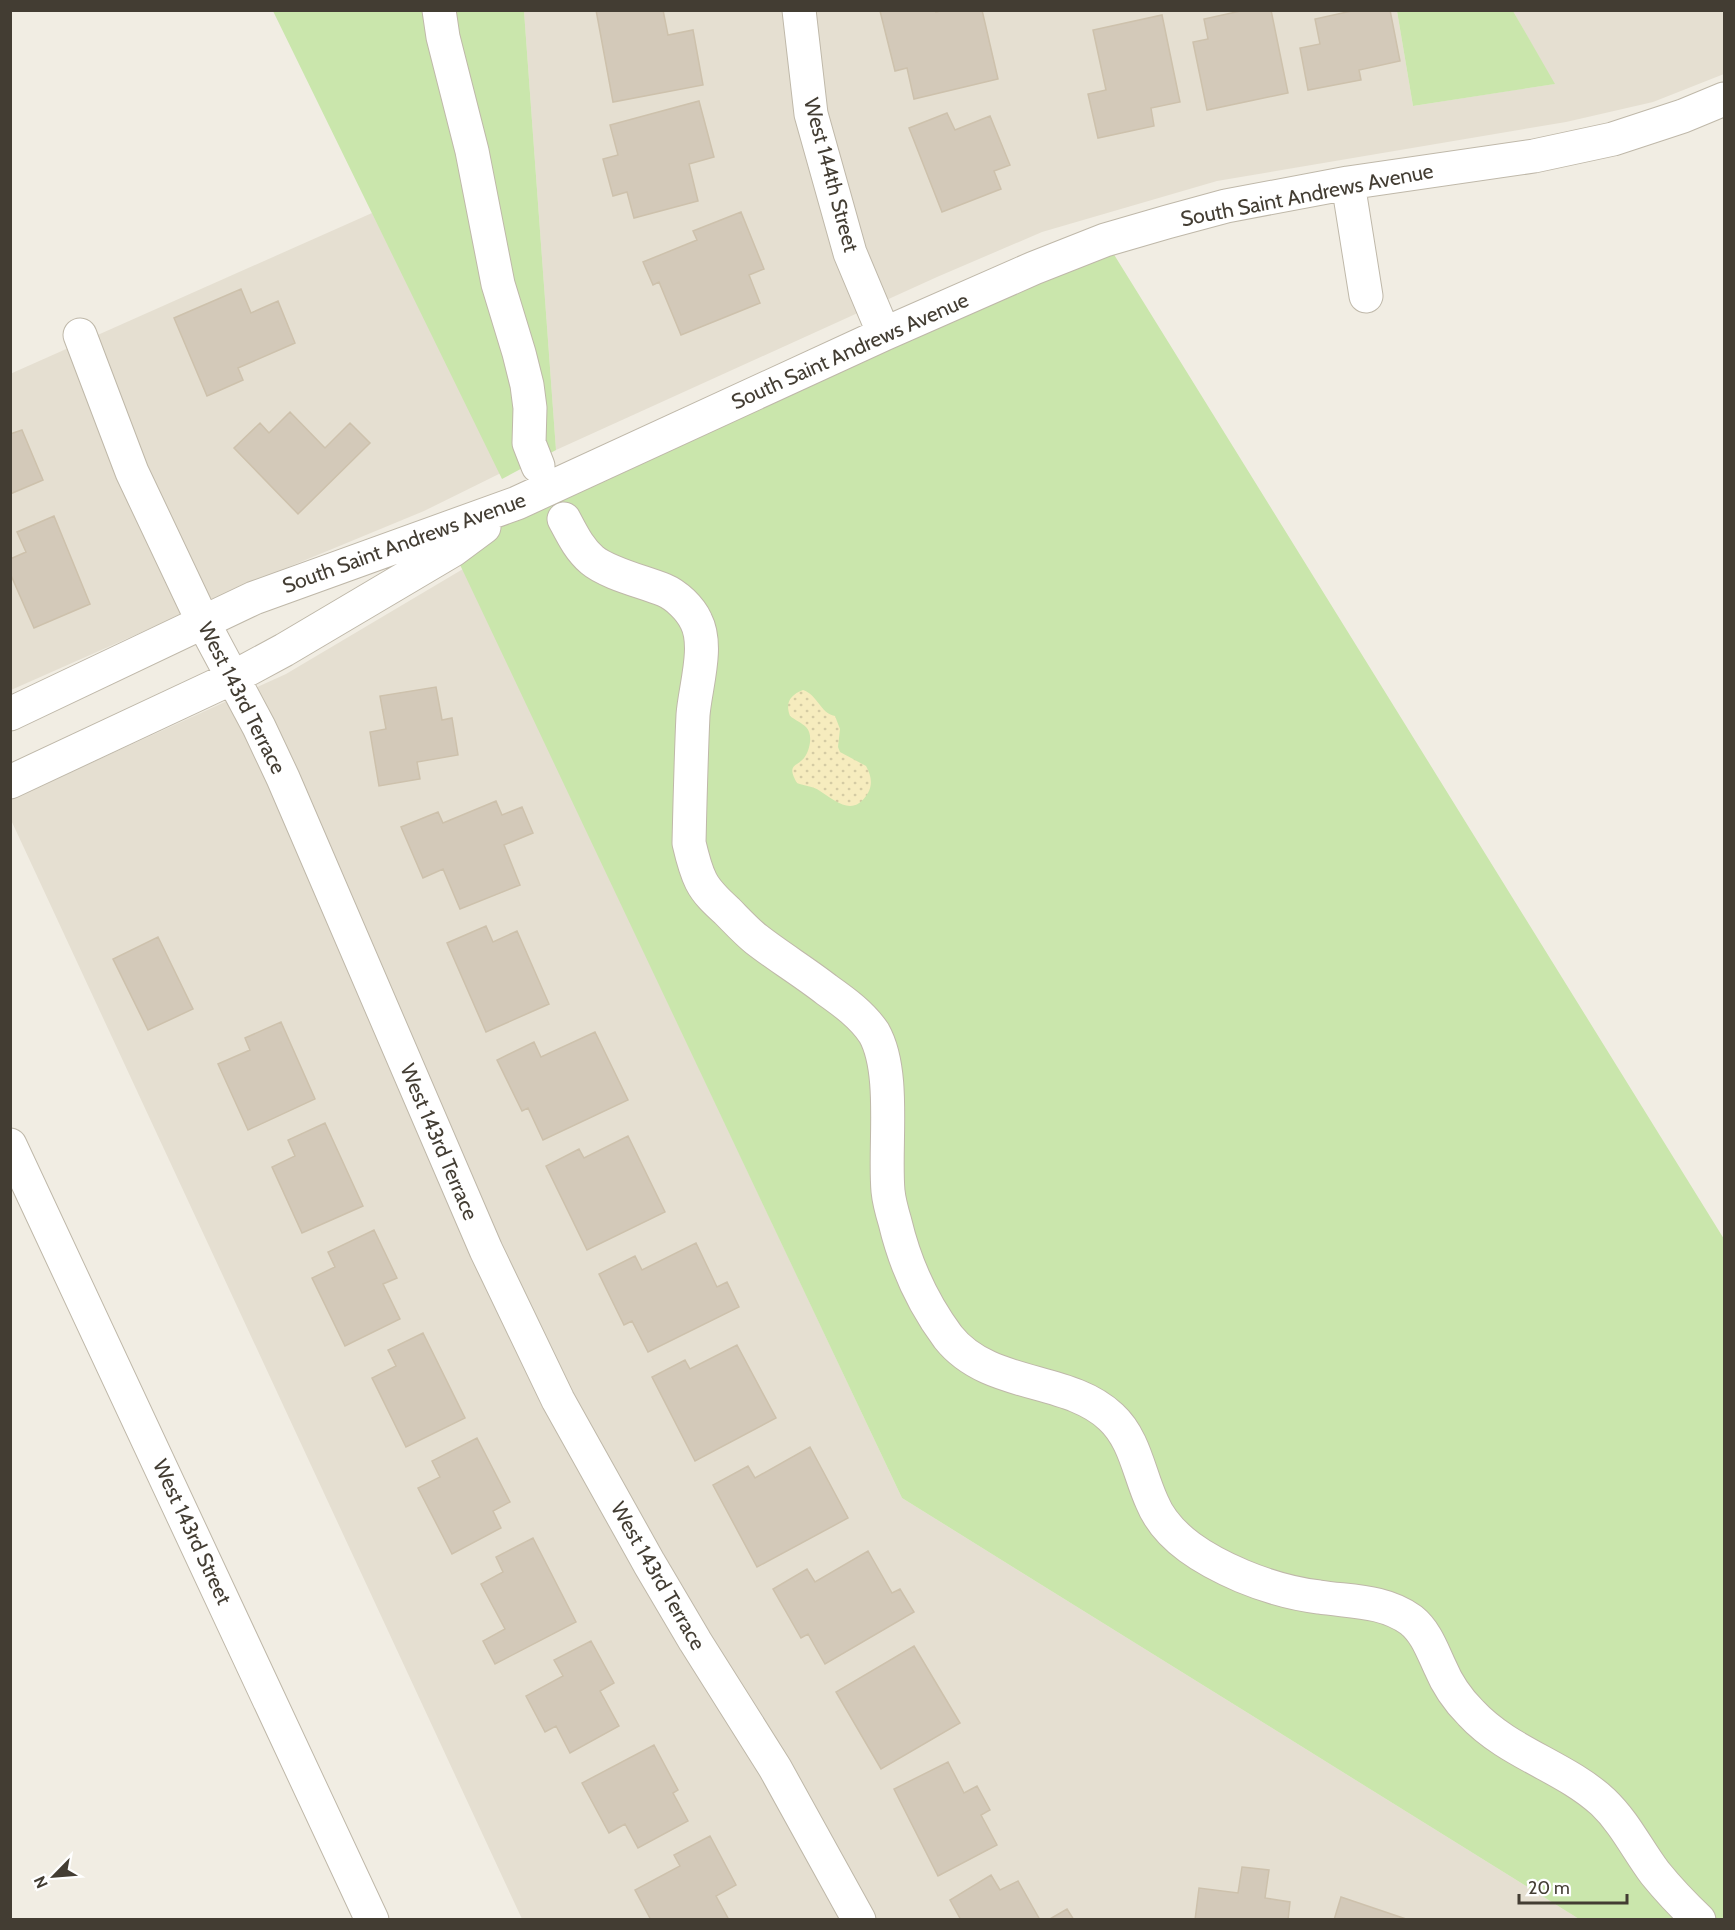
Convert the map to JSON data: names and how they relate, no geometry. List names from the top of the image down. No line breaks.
{"streets":{"street":["West 144th Street","South Saint Andrews Avenue","West 143rd Terrace","West 143rd Street"]},"crossings":[["West 144th Street","South Saint Andrews Avenue"],["South Saint Andrews Avenue","West 143rd Terrace"]],"scale_bar":"20 m","north":"bottom left"}
